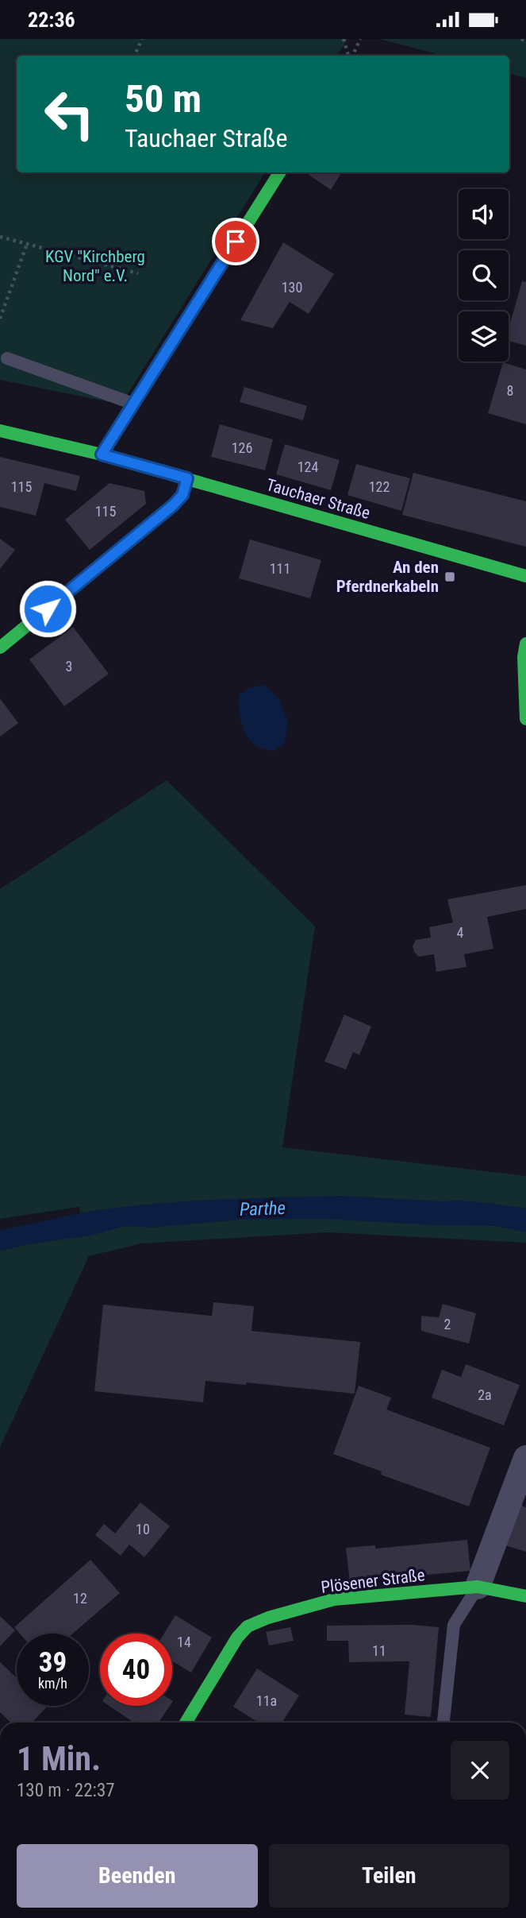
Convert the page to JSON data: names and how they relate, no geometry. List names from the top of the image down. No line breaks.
{"streets":{"street":["Tauchaer Straße","Plösener Straße"]},"water":["Parthe"],"parks":["KGV \"Kirchberg Nord\" e.V."],"places":{"transit":["An den Pferdnerkabeln"]},"house_numbers":["130","8","126","124","115","122","115","111","3","4","2","2a","10","12","14","11","11a"],"page":{"status":"22:36","turn":["50 m","Tauchaer Straße"],"speed":"39 km/h","limit":"40","heading":["1 Min.","130 m · 22:37"],"buttons":["Beenden","Teilen"]}}
